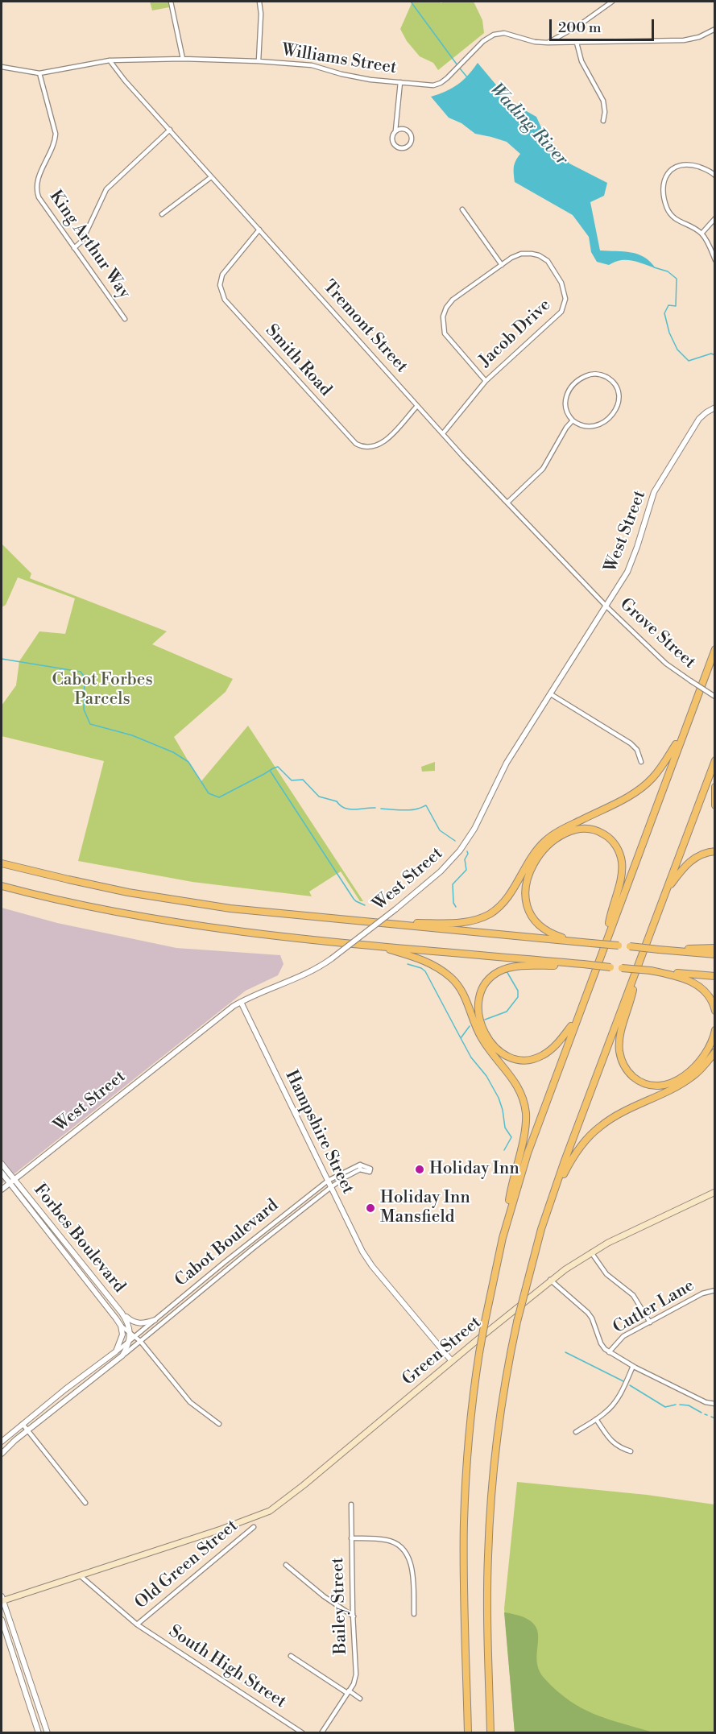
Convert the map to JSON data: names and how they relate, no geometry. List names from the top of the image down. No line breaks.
{"streets":{"main road":["Green Street"],"street":["Williams Street","King Arthur Way","Tremont Street","Jacob Drive","Smith Road","West Street","Grove Street","Hampshire Street","Forbes Boulevard","Cabot Boulevard","Cutler Lane","Old Green Street","Bailey Street","South High Street"]},"crossings":[["Williams Street","King Arthur Way"],["Williams Street","Tremont Street"],["Tremont Street","Jacob Drive"],["Tremont Street","Smith Road"],["Tremont Street","West Street"],["Tremont Street","Grove Street"],["West Street","Grove Street"],["West Street","Hampshire Street"],["West Street","Forbes Boulevard"],["Hampshire Street","Cabot Boulevard"],["Hampshire Street","Green Street"],["Forbes Boulevard","Cabot Boulevard"],["Green Street","South High Street"],["Old Green Street","South High Street"]],"water":["Wading River"],"parks":["Cabot Forbes Parcels"],"places":["Holiday Inn","Holiday Inn Mansfield"],"scale_bar":"200 m"}
